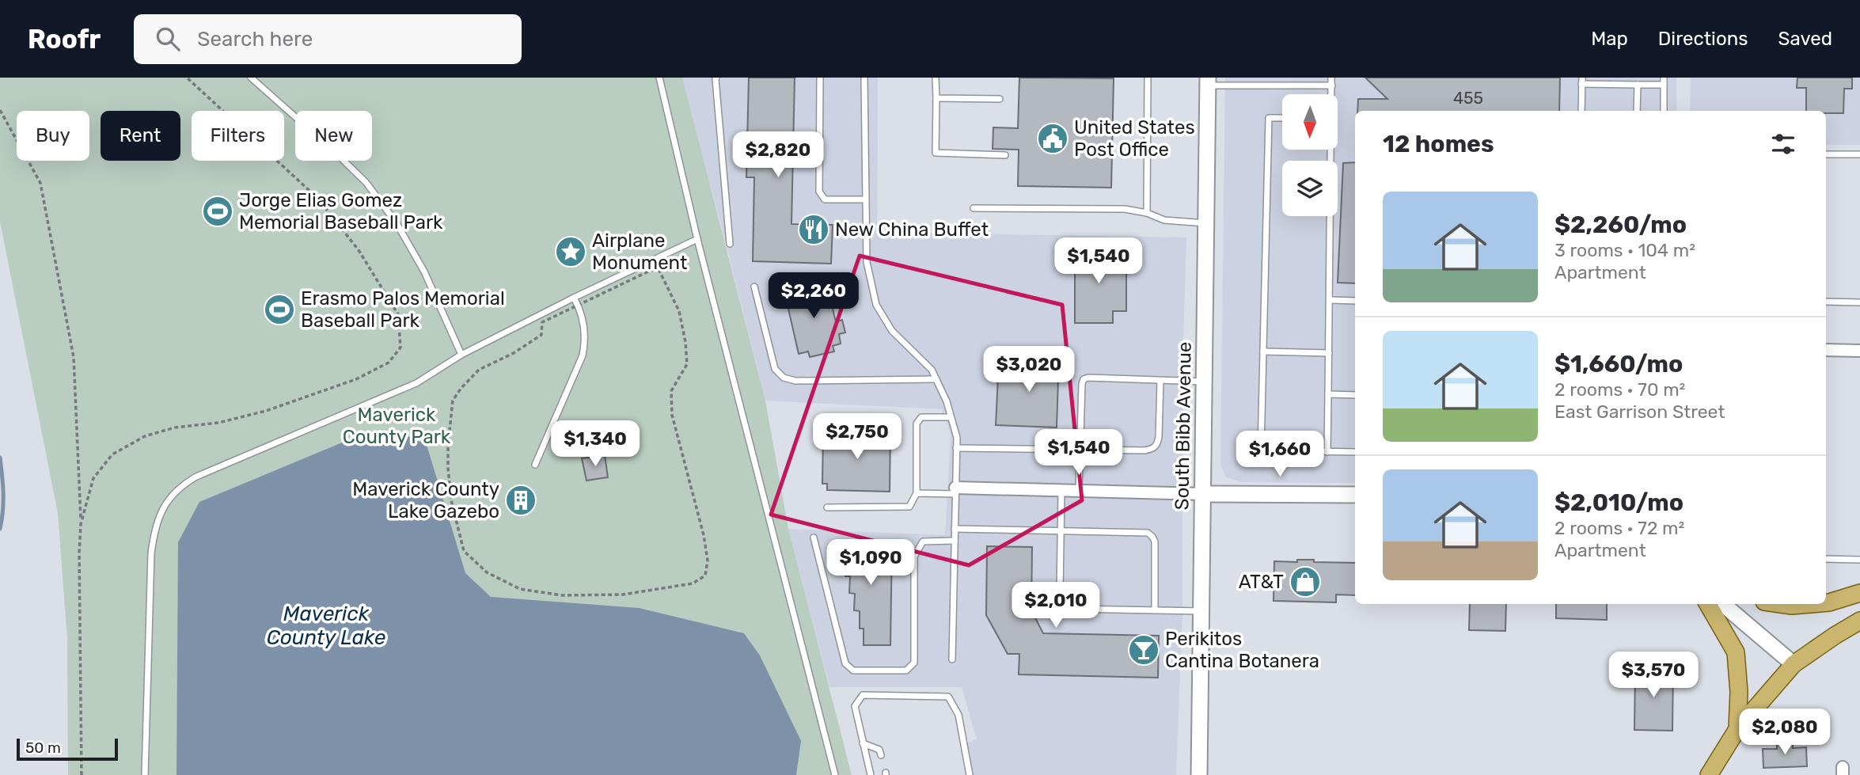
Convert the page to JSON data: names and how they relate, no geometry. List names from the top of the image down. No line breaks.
{"streets":{"main road":["South Bibb Avenue"]},"water":["Maverick County Lake"],"parks":["Maverick County Park"],"places":{"public building":["United States Post Office"],"sports":["Jorge Elias Gomez Memorial Baseball Park","Erasmo Palos Memorial Baseball Park"],"restaurant":["New China Buffet"],"place":["Airplane Monument"],"building":["Maverick County Lake Gazebo"],"shop":["AT&T"],"bar":["Perikitos Cantina Botanera"]},"house_numbers":["455"],"scale_bar":"50 m","north":"bottom","page":{"header":"Roofr","search":"Search here","nav":["Map","Directions","Saved"],"chip":["Buy","Rent","Filters","New"],"heading":"12 homes","price":["$2,820","$1,540","$2,260","$3,020","$2,750","$1,340","$1,540","$1,660","$1,090","$2,010","$3,570","$2,080"],"list":[{"name":"$2,260/mo","note":"3 rooms · 104 m² · Apartment"},{"name":"$1,660/mo","note":"2 rooms · 70 m² · East Garrison Street"},{"name":"$2,010/mo","note":"2 rooms · 72 m² · Apartment"}],"scale":"50 m"}}
